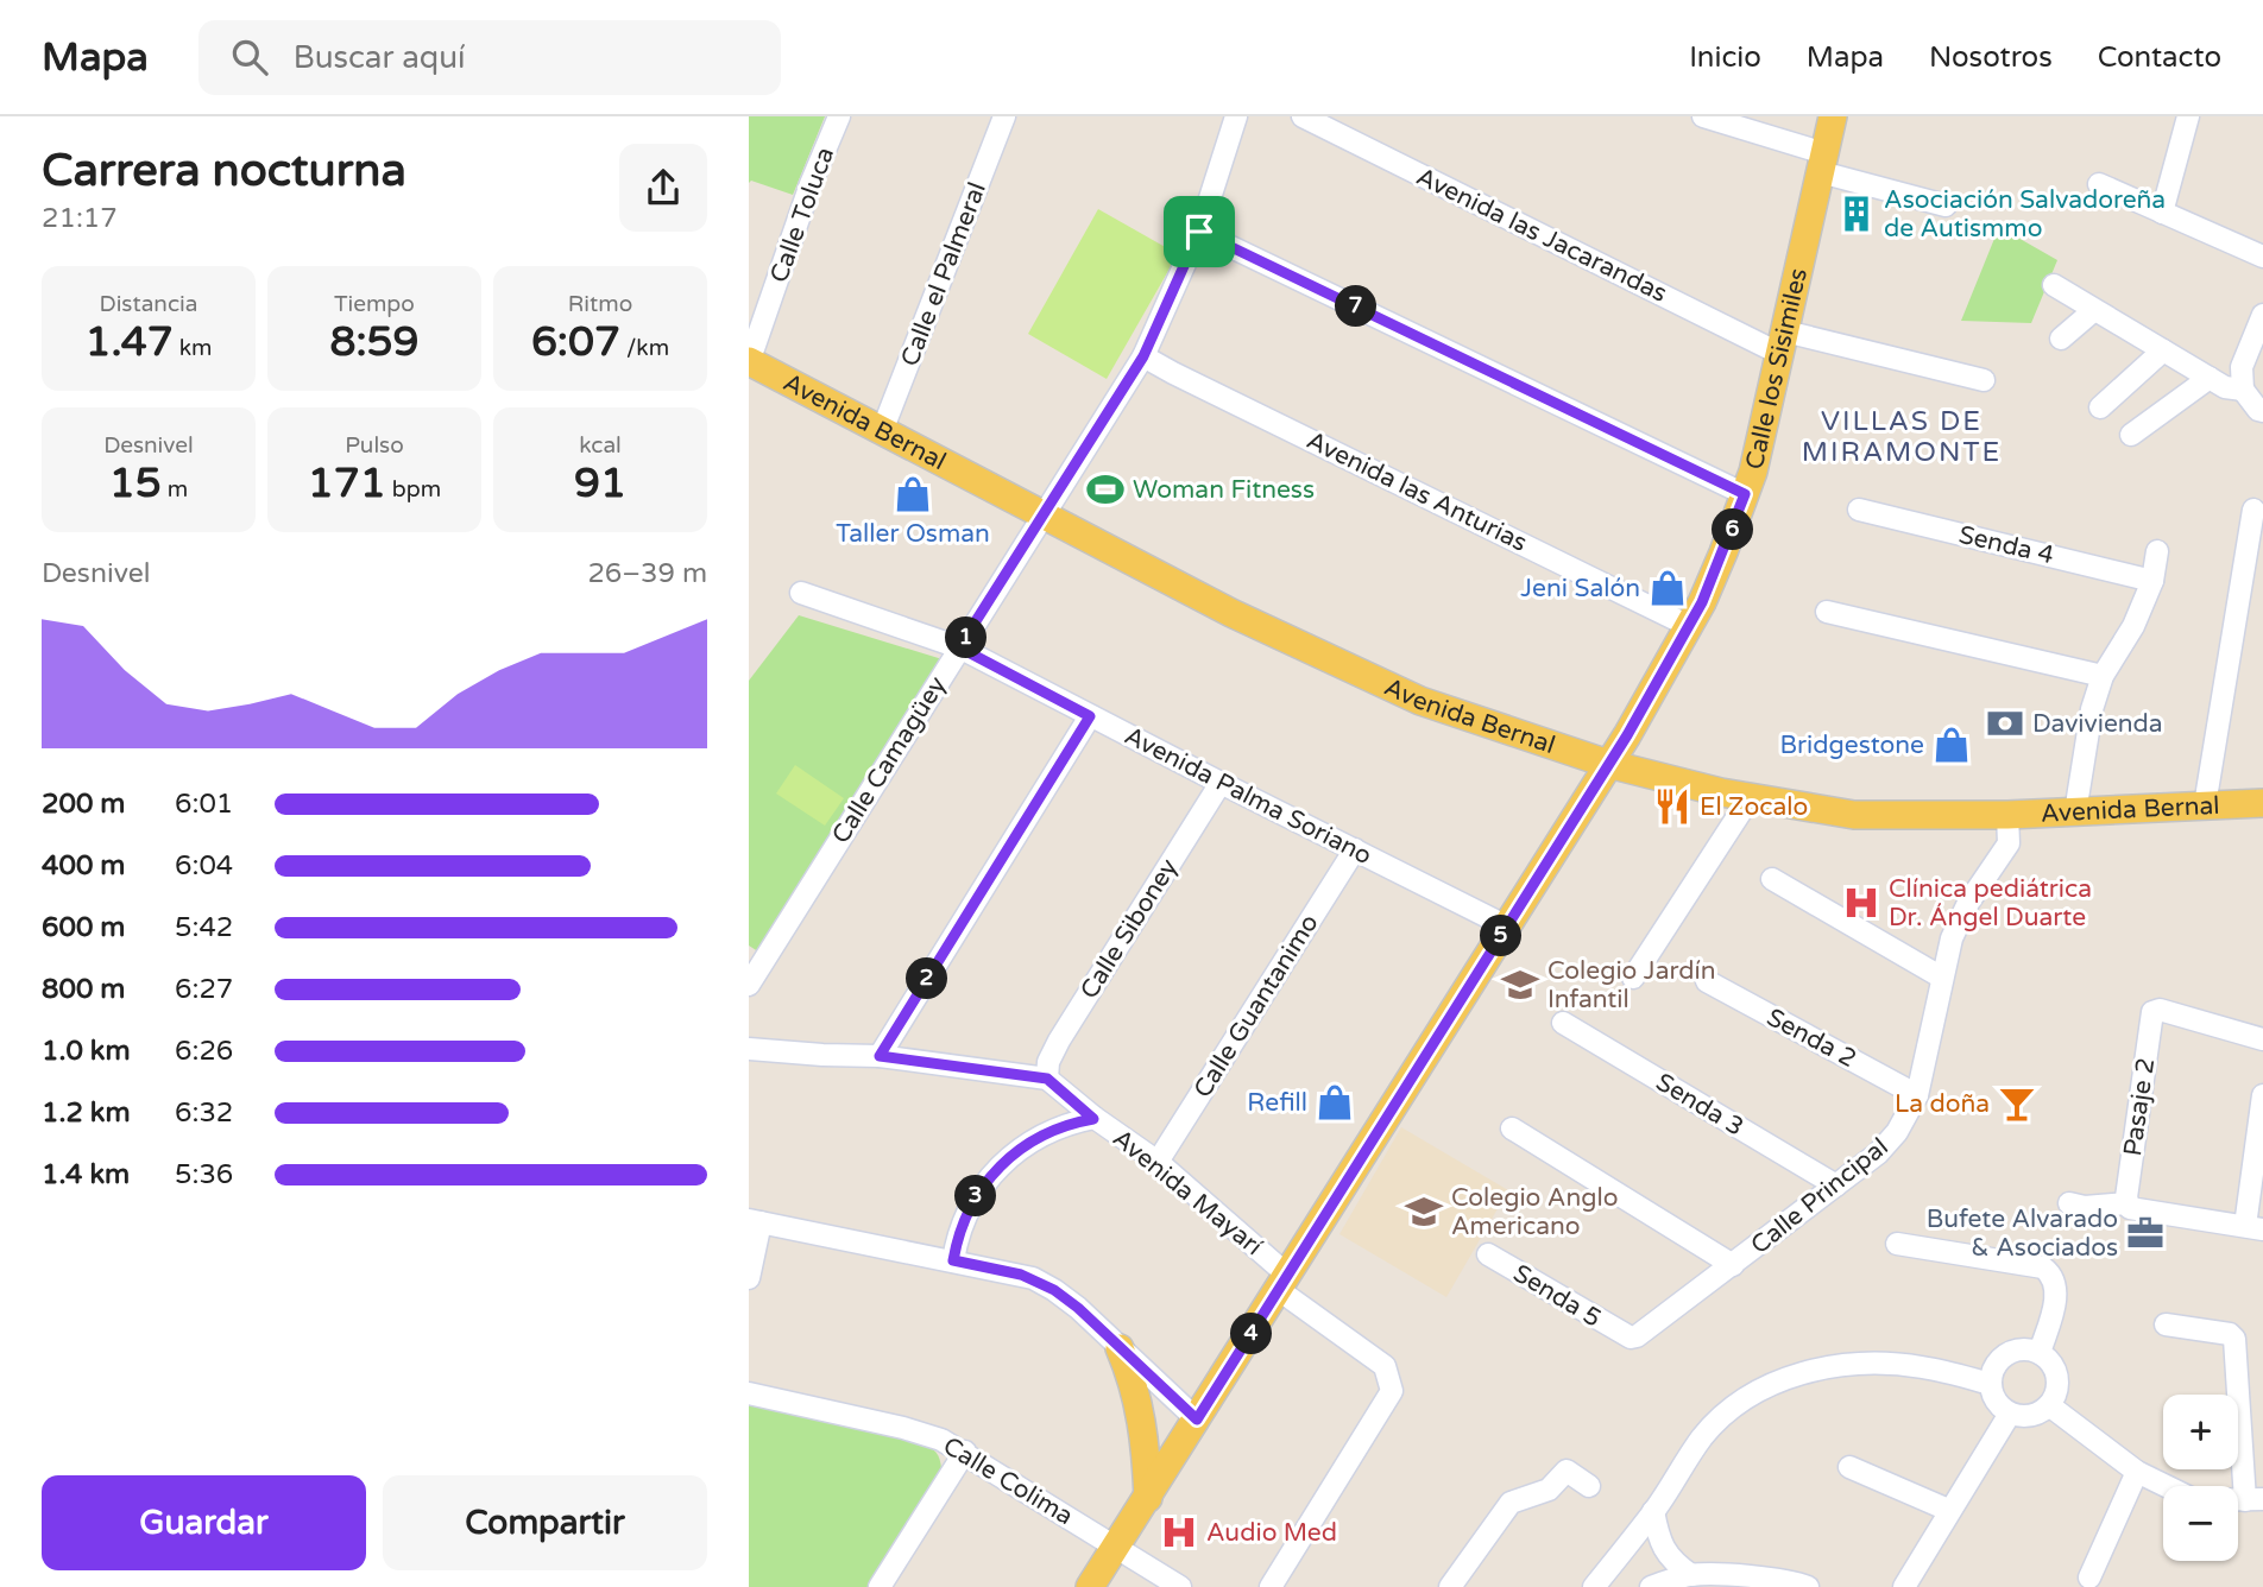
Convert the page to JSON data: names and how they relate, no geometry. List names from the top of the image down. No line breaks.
{"streets":{"main road":["Calle los Sisimiles","Avenida Bernal"],"street":["Calle Toluca","Avenida las Jacarandas","Calle el Palmeral","Avenida las Anturias","Senda 4","Calle Camagüey","Avenida Palma Soriano","Calle Siboney","Calle Guantanimo","Senda 2","Senda 3","Pasaje 2","Avenida Mayarí","Calle Principal","Senda 5","Calle Colima"]},"crossings":[["Calle Toluca","Avenida Bernal"],["Avenida las Jacarandas","Calle los Sisimiles"],["Calle el Palmeral","Avenida Bernal"],["Calle los Sisimiles","Avenida Bernal"],["Calle los Sisimiles","Avenida las Anturias"],["Calle los Sisimiles","Avenida Palma Soriano"],["Calle los Sisimiles","Avenida Mayarí"],["Calle los Sisimiles","Calle Colima"],["Avenida Bernal","Calle Camagüey"],["Avenida Bernal","Calle Principal"],["Avenida las Anturias","Calle Camagüey"],["Calle Camagüey","Avenida Palma Soriano"],["Avenida Palma Soriano","Calle Siboney"],["Avenida Palma Soriano","Calle Guantanimo"],["Calle Siboney","Avenida Mayarí"],["Calle Guantanimo","Avenida Mayarí"],["Senda 2","Calle Principal"],["Senda 3","Calle Principal"],["Calle Principal","Senda 5"]],"districts":["VILLAS DE MIRAMONTE"],"places":{"building":["Asociación Salvadoreña de Autismmo"],"sports":["Woman Fitness"],"shop":["Taller Osman","Jeni Salón","Bridgestone","Refill"],"bank":["Davivienda"],"restaurant":["El Zocalo"],"hospital":["Clínica pediátrica Dr. Ángel Duarte","Audio Med"],"school or university":["Colegio Jardín Infantil","Colegio Anglo Americano"],"bar":["La doña"],"office":["Bufete Alvarado & Asociados"]},"page":{"header":"Mapa","search":"Buscar aquí","nav":["Inicio","Mapa","Nosotros","Contacto"],"heading":["Carrera nocturna","21:17"],"stats":[["Distancia","1.47 km"],["Tiempo","8:59"],["Ritmo","6:07 /km"],["Desnivel","15 m"],["Pulso","171 bpm"],["kcal","91"]],"pins":["7","6","1","5","2","3","4"],"chart":["Desnivel","26–39 m"],"list":[{"name":"200 m","note":"6:01"},{"name":"400 m","note":"6:04"},{"name":"600 m","note":"5:42"},{"name":"800 m","note":"6:27"},{"name":"1.0 km","note":"6:26"},{"name":"1.2 km","note":"6:32"},{"name":"1.4 km","note":"5:36"}],"map_buttons":["+","−"],"buttons":["Guardar","Compartir"]}}
